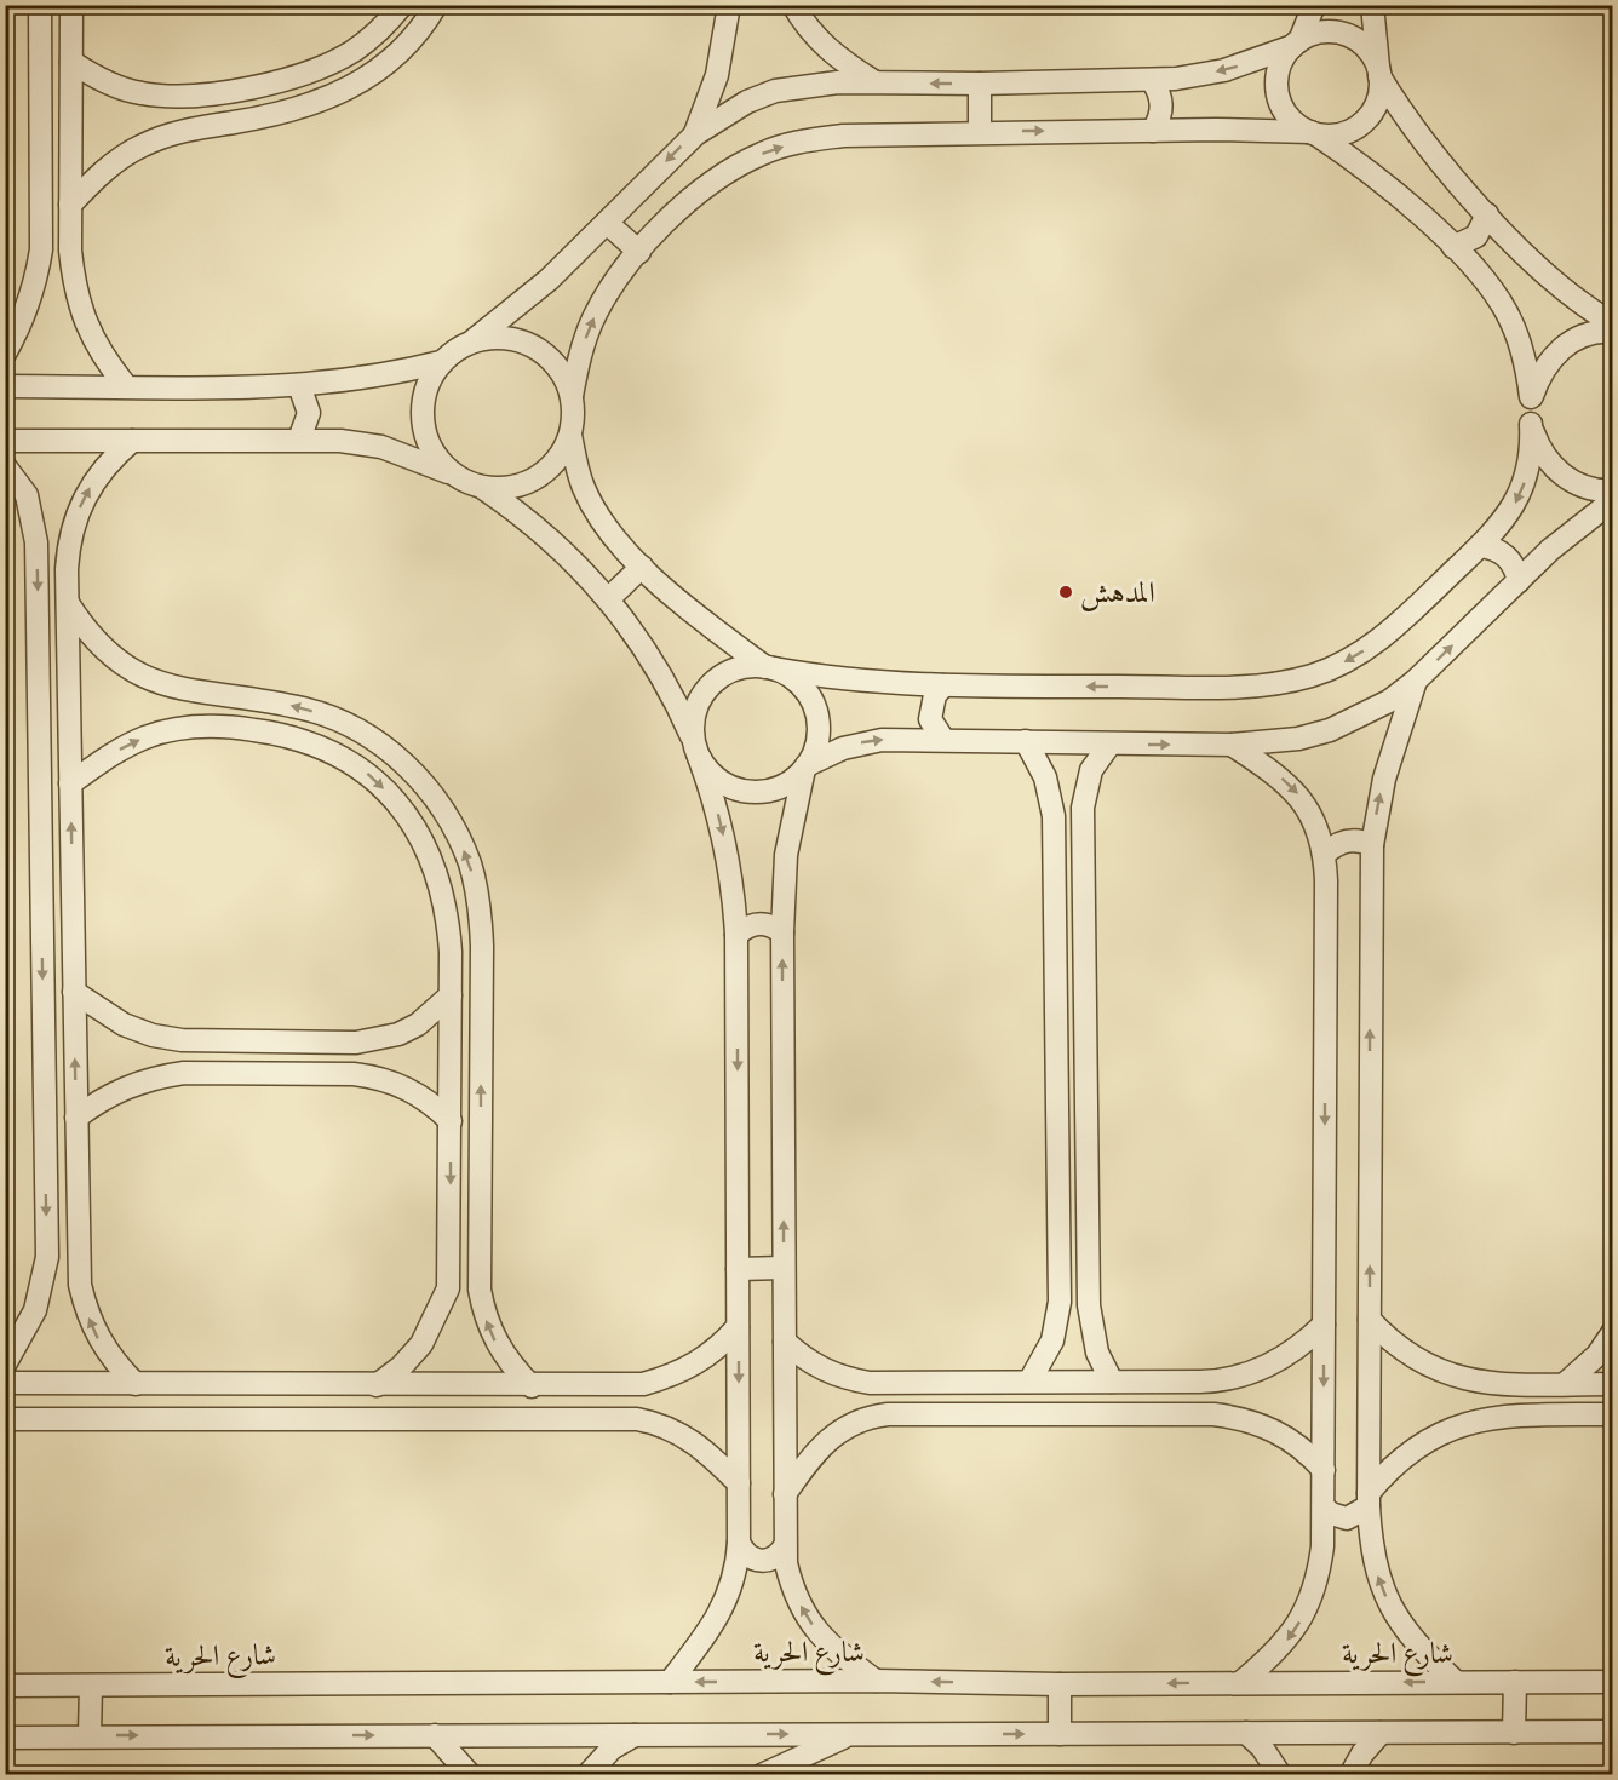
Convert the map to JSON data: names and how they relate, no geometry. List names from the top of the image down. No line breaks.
{"streets":{"street":["شارع الحرية"]},"places":["المدهش"]}
